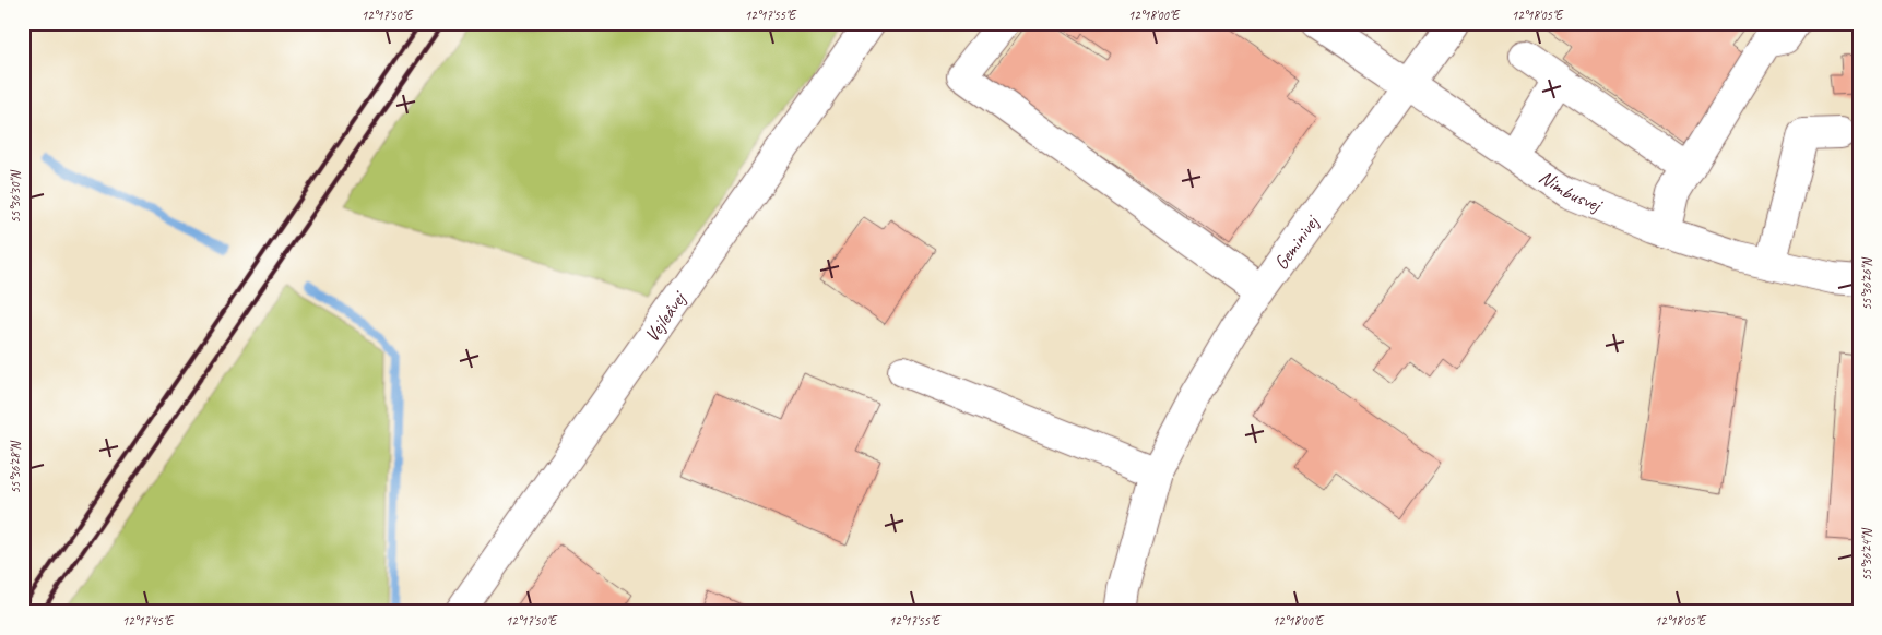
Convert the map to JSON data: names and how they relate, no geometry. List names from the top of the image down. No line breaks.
{"streets":{"street":["Nimbusvej","Geminivej","Vejleåvej"]},"crossings":[["Nimbusvej","Geminivej"]],"coordinates":["12°17'50\"E","12°17'55\"E","12°18'00\"E","12°18'05\"E","55°36'30\"N","55°36'26\"N","55°36'28\"N","55°36'24\"N","12°17'45\"E"]}
